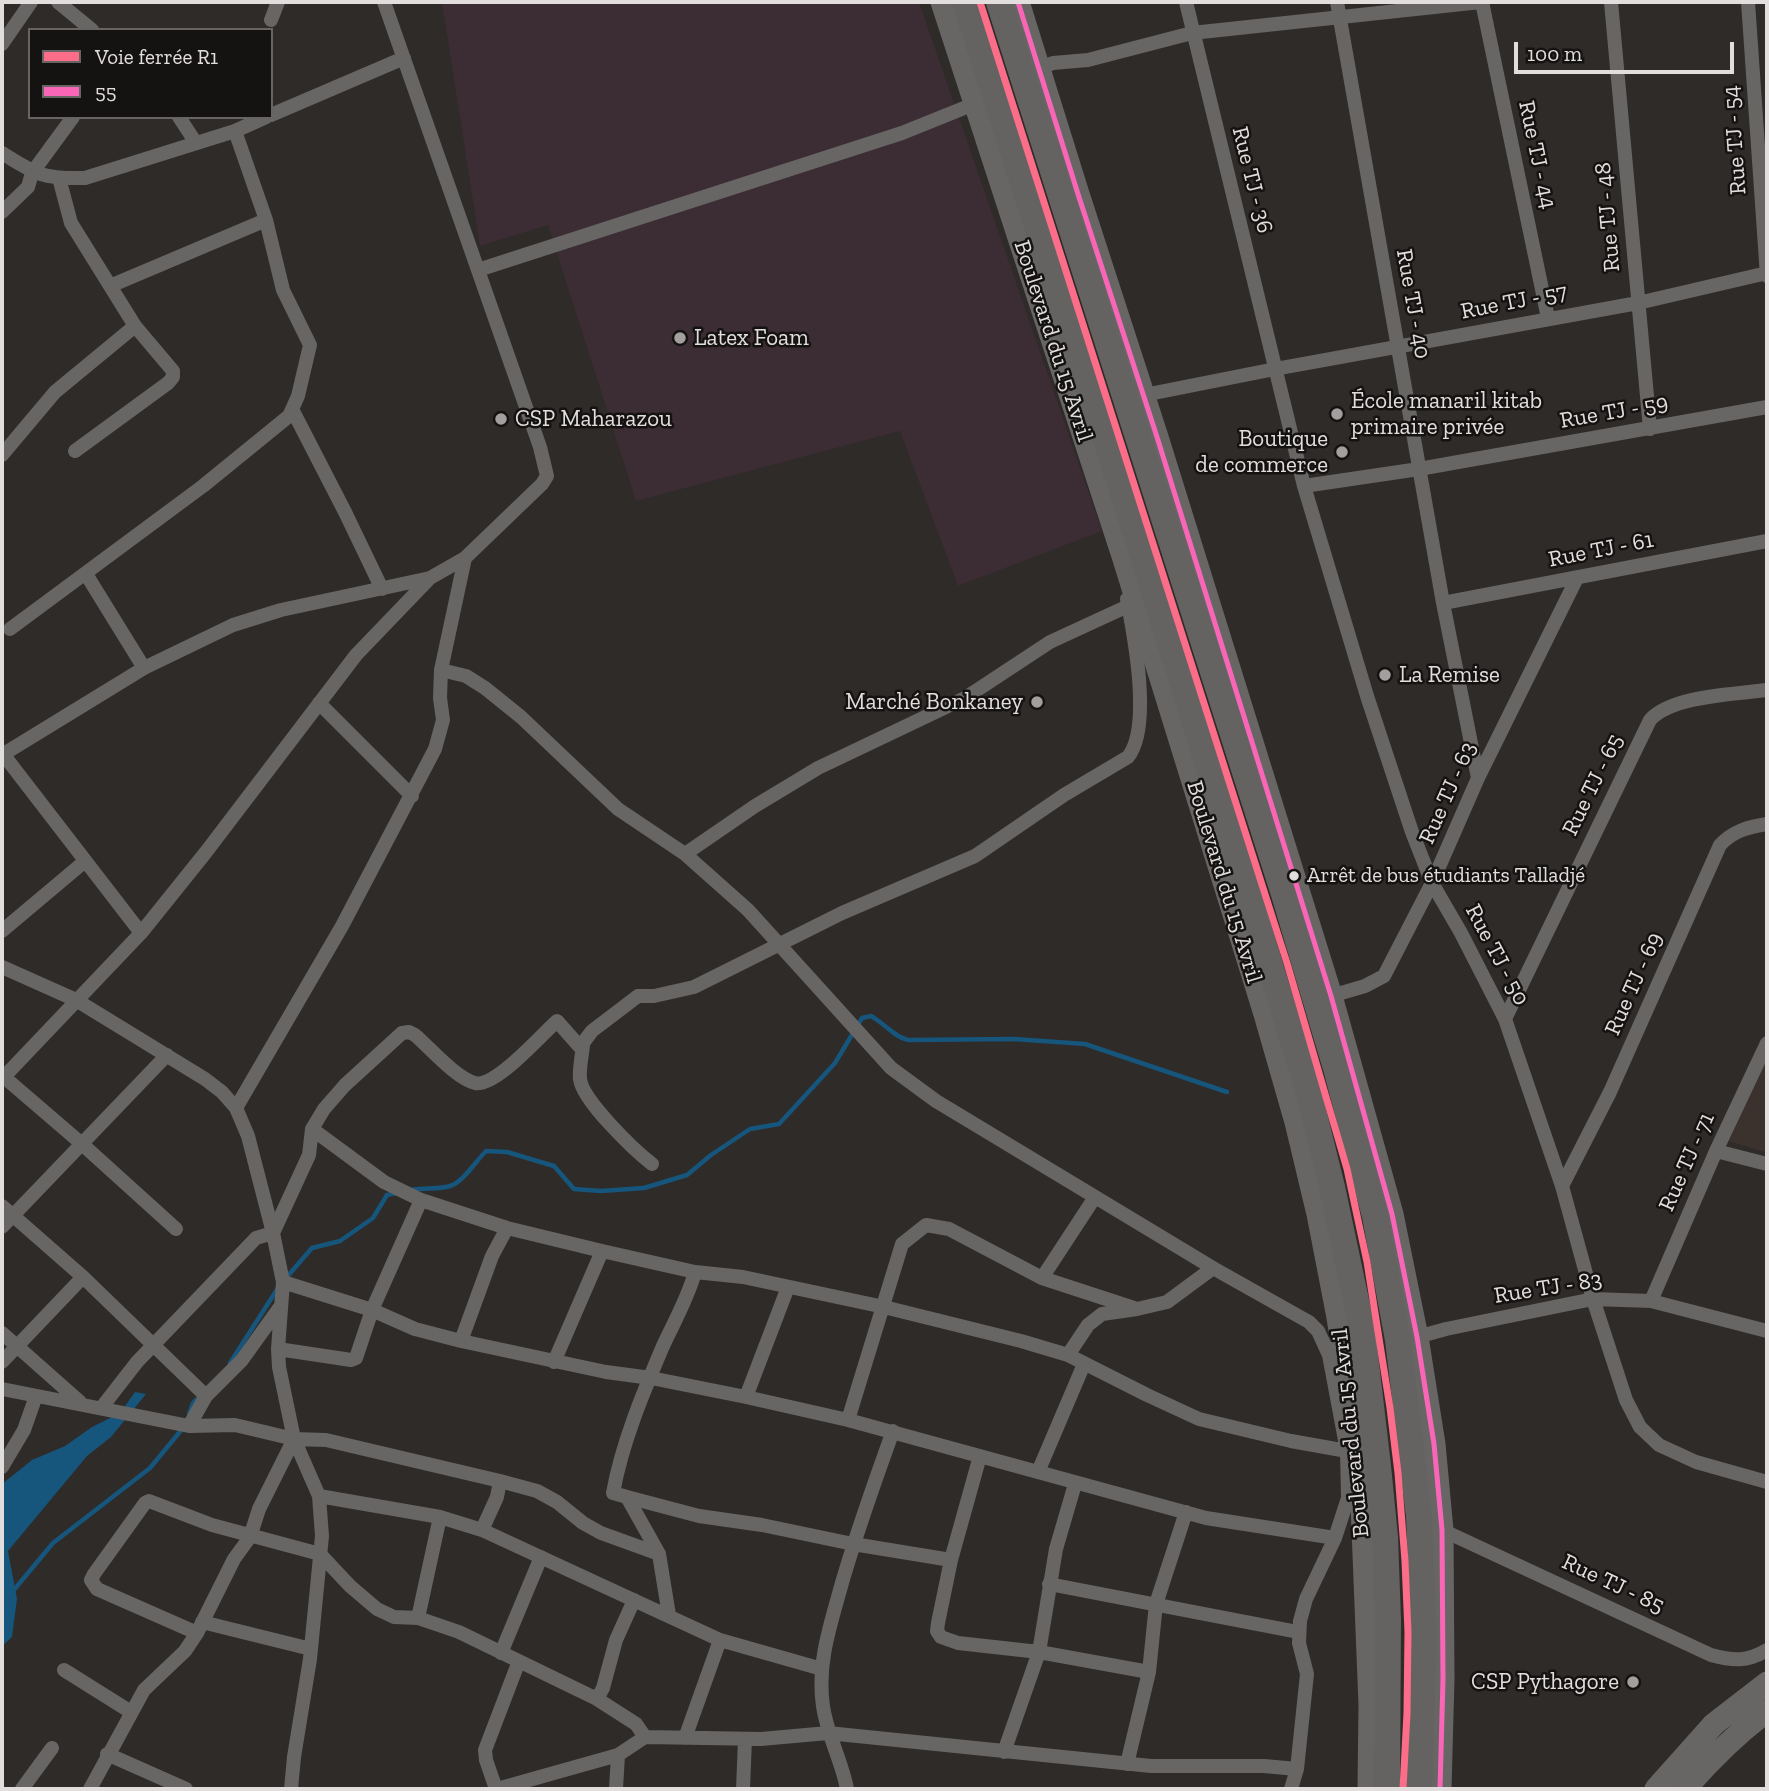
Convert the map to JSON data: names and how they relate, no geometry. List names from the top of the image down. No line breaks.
{"streets":{"highway":["Boulevard du 15 Avril"],"street":["Rue TJ - 54","Rue TJ - 44","Rue TJ - 36","Rue TJ - 48","Rue TJ - 57","Rue TJ - 40","Rue TJ - 59","Rue TJ - 61","Rue TJ - 65","Rue TJ - 63","Rue TJ - 50","Rue TJ - 69","Rue TJ - 71","Rue TJ - 83","Rue TJ - 85"]},"crossings":[["Rue TJ - 54","Rue TJ - 57"],["Rue TJ - 44","Rue TJ - 57"],["Rue TJ - 36","Rue TJ - 57"],["Rue TJ - 36","Rue TJ - 50"],["Rue TJ - 48","Rue TJ - 57"],["Rue TJ - 48","Rue TJ - 59"],["Rue TJ - 57","Rue TJ - 40"],["Rue TJ - 57","Rue TJ - 50"],["Rue TJ - 40","Rue TJ - 59"],["Rue TJ - 40","Rue TJ - 61"],["Rue TJ - 40","Rue TJ - 63"],["Rue TJ - 59","Rue TJ - 50"],["Rue TJ - 61","Rue TJ - 63"],["Rue TJ - 65","Rue TJ - 50"],["Rue TJ - 63","Rue TJ - 50"],["Rue TJ - 50","Rue TJ - 69"],["Rue TJ - 50","Rue TJ - 83"],["Rue TJ - 71","Rue TJ - 83"]],"places":["Latex Foam","École manaril kitab primaire privée","CSP Maharazou","Boutique de commerce","La Remise","Marché Bonkaney","Arrêt de bus étudiants Talladjé","CSP Pythagore"],"lines":["rail line R1","transit line 55"],"legend":["Voie ferrée R1","55"],"scale_bar":"100 m"}
